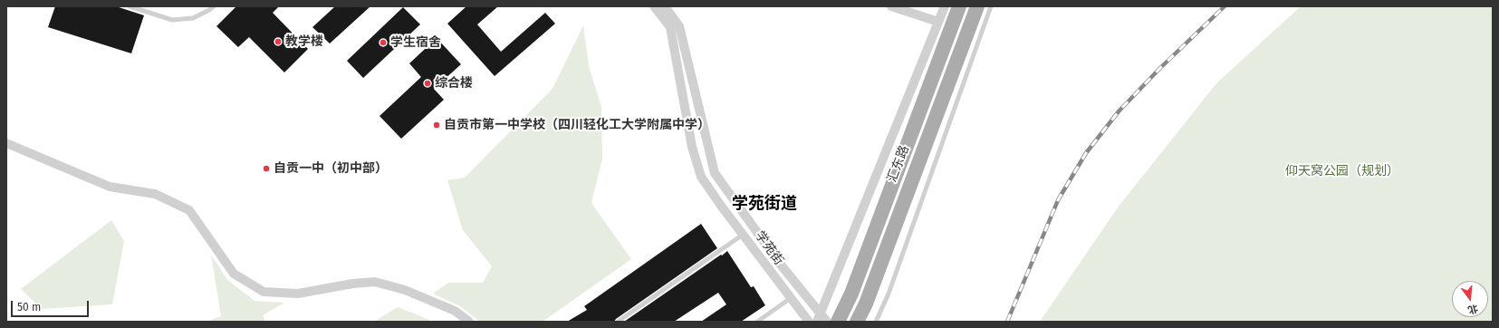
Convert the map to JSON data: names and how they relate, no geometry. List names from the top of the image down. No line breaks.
{"streets":{"main road":["汇东路"],"street":["学苑街"]},"districts":["学苑街道"],"parks":["仰天窝公园（规划）"],"places":["教学楼","学生宿舍","综合楼","自贡市第一中学校（四川轻化工大学附属中学）","自贡一中（初中部）"],"scale_bar":"50 m","north":"bottom"}
